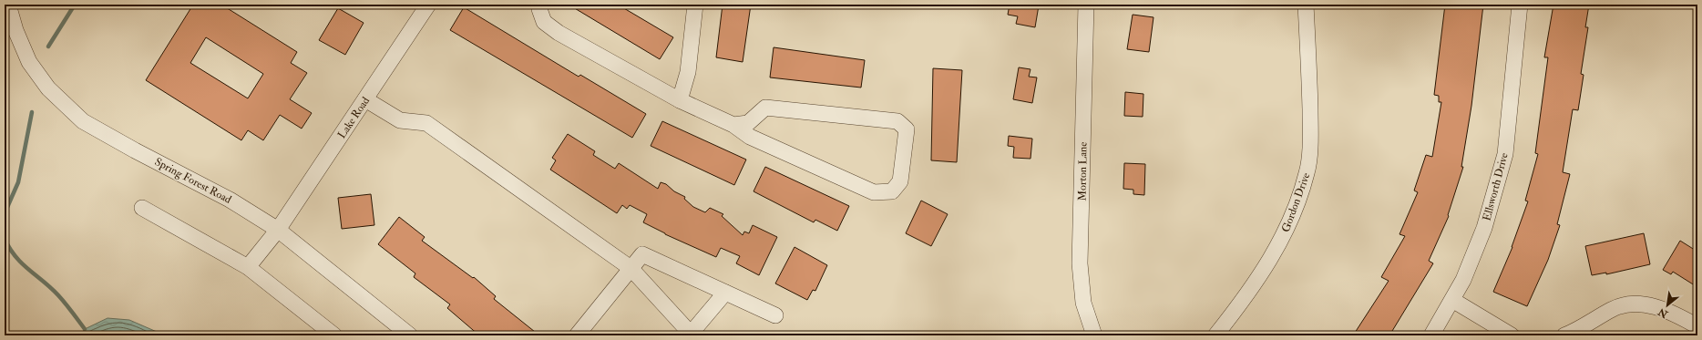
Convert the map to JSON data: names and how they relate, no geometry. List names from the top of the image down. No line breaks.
{"streets":{"street":["Lake Road","Morton Lane","Spring Forest Road","Ellsworth Drive","Gordon Drive"]},"crossings":[["Lake Road","Spring Forest Road"]],"north":"bottom left"}
